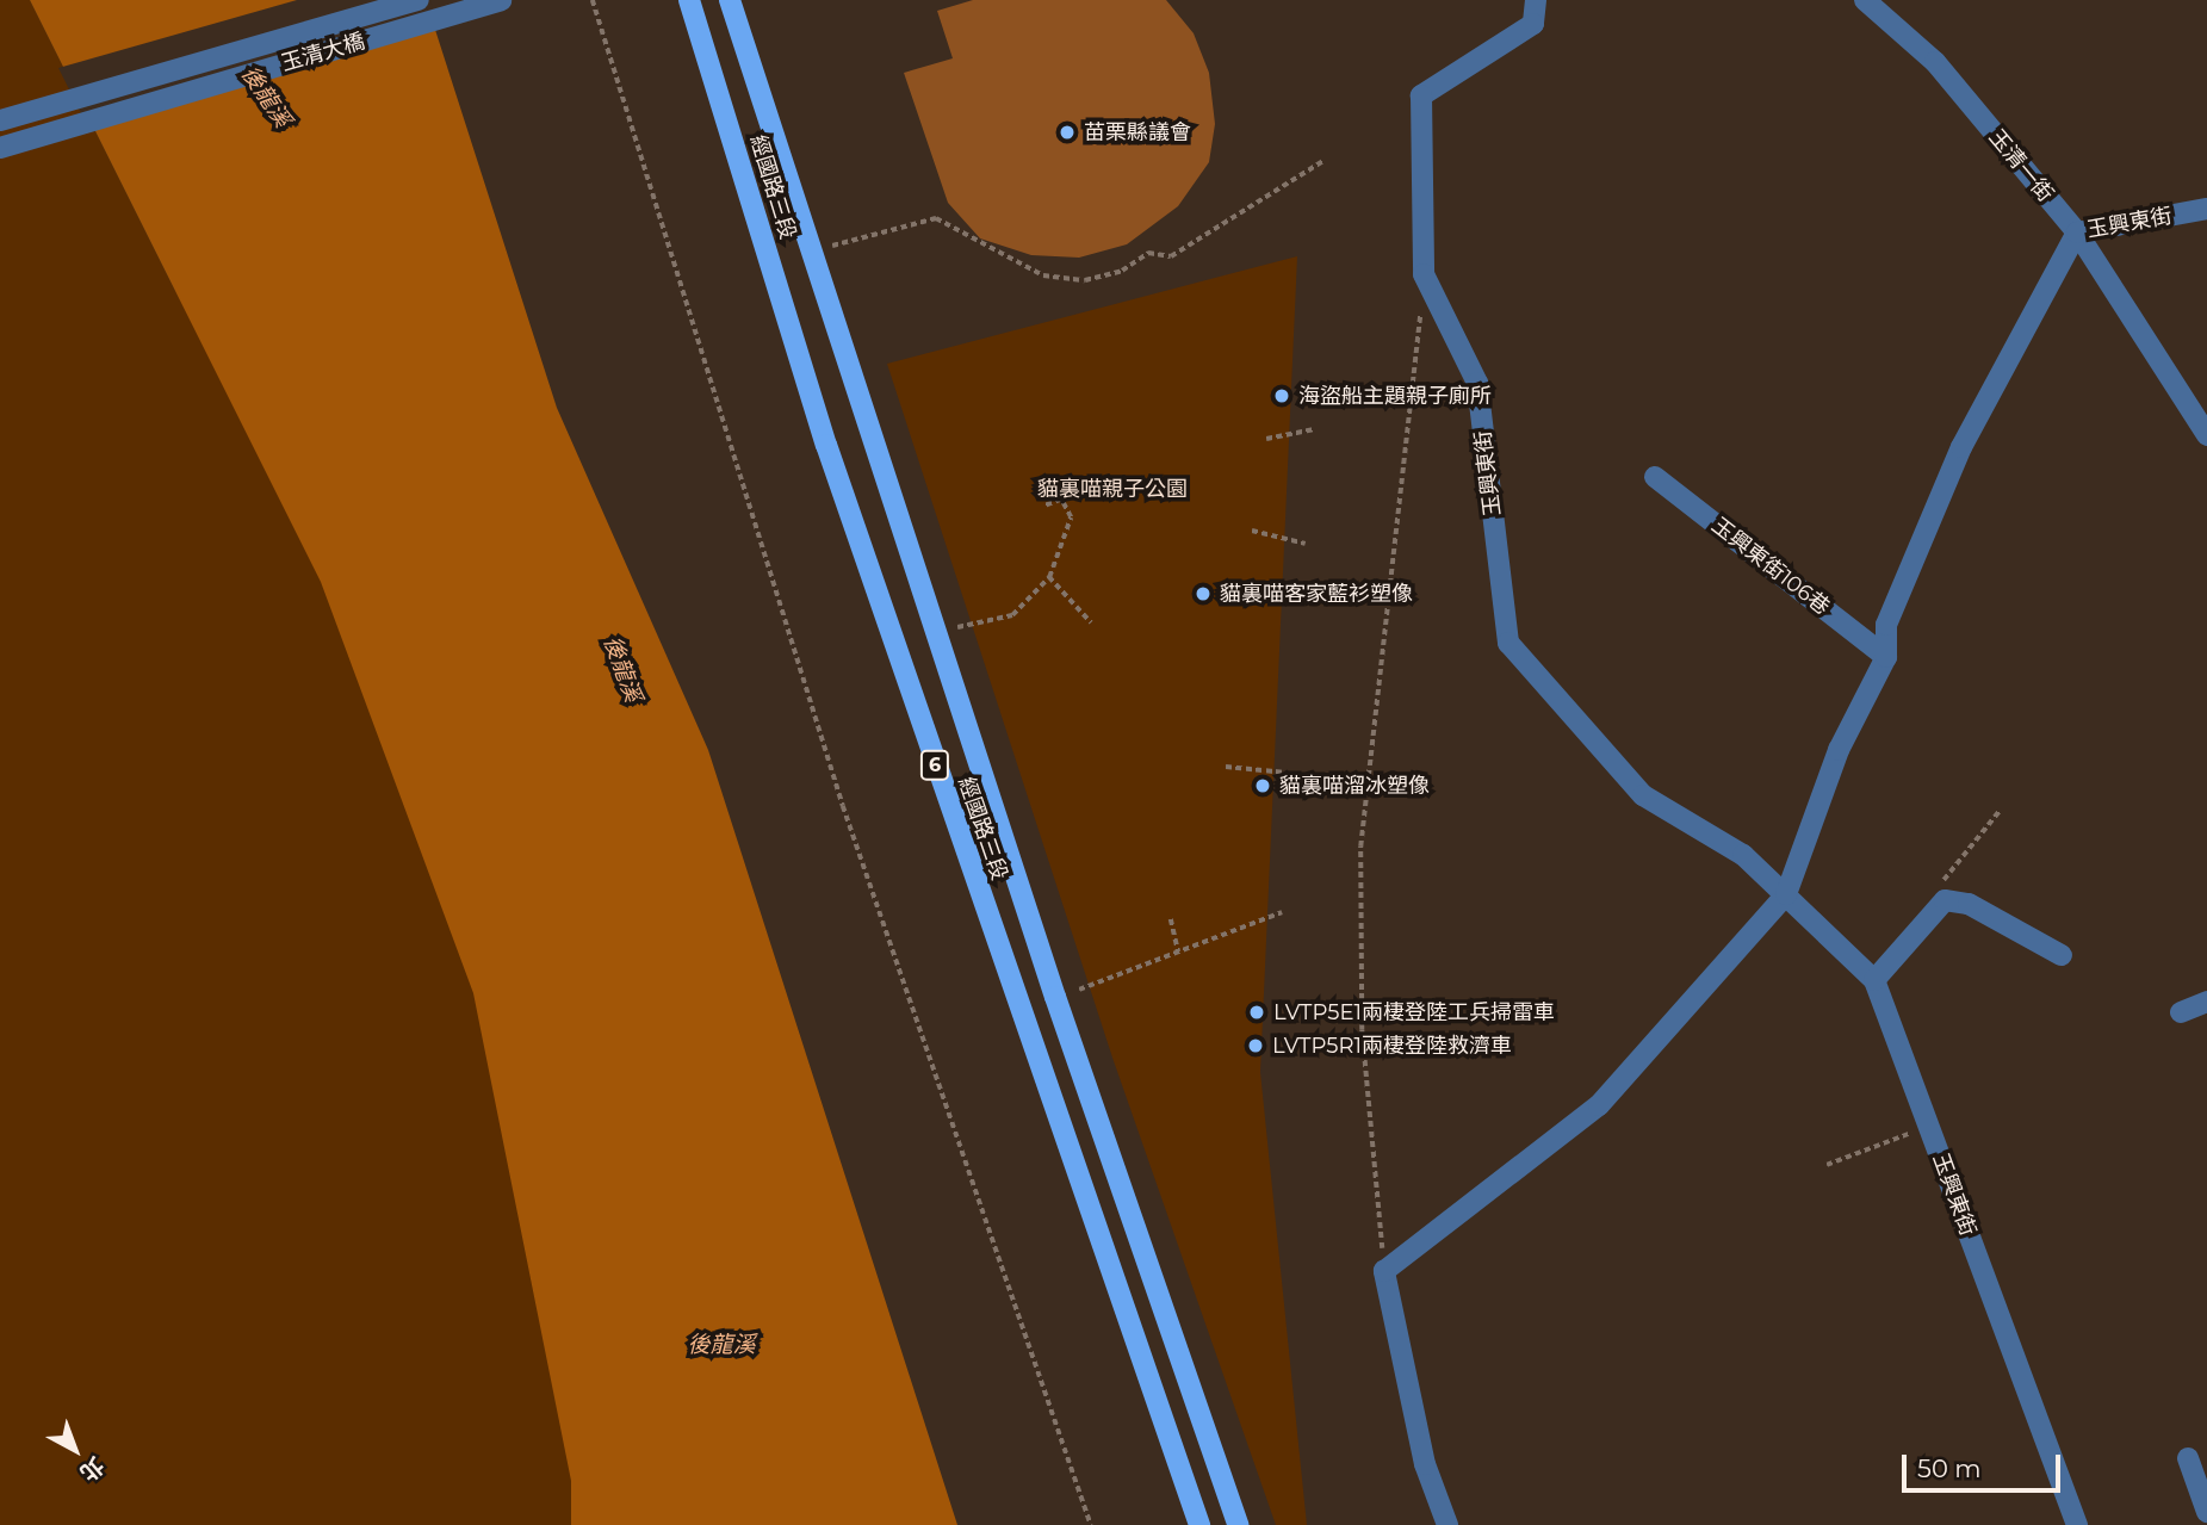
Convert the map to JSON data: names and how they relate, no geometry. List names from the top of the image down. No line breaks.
{"streets":{"main road":["經國路三段","6"],"street":["玉清大橋","玉清一街","玉興東街","玉興東街106巷"]},"crossings":[["玉清一街","玉興東街"],["玉興東街","玉興東街106巷"]],"water":["後龍溪"],"parks":["貓裏喵親子公園"],"places":["苗栗縣議會","海盜船主題親子廁所","貓裏喵客家藍衫塑像","貓裏喵溜冰塑像","LVTP5E1兩棲登陸工兵掃雷車","LVTP5R1兩棲登陸救濟車"],"scale_bar":"50 m","north":"bottom right"}
